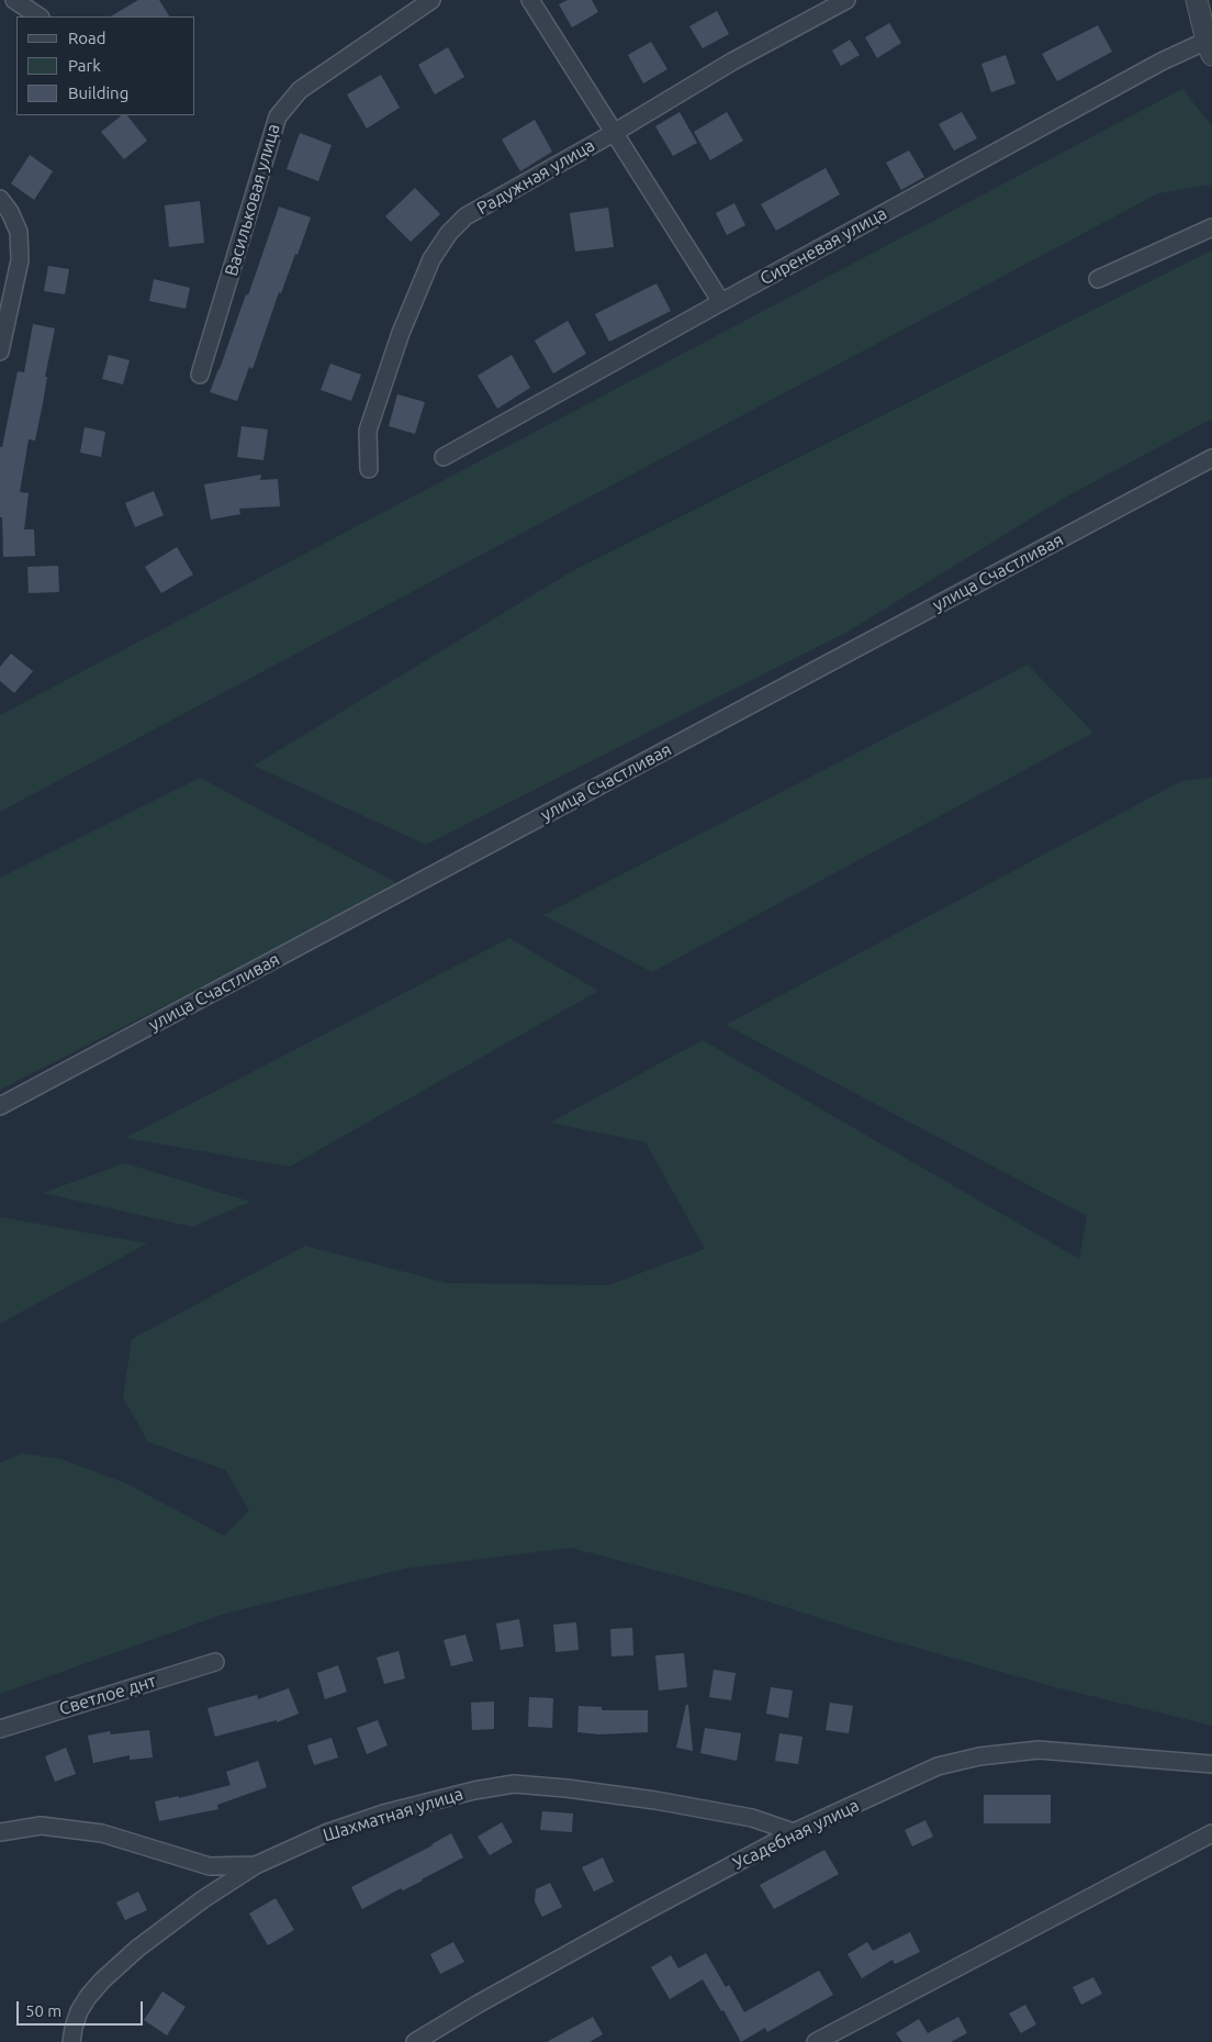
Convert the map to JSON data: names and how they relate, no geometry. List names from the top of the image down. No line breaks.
{"streets":{"street":["Радужная улица","Васильковая улица","Сиреневая улица","улица Счастливая","Светлое днт","Шахматная улица","Усадебная улица"]},"crossings":[["Шахматная улица","Усадебная улица"]],"legend":["Road","Park","Building"],"scale_bar":"50 m"}
